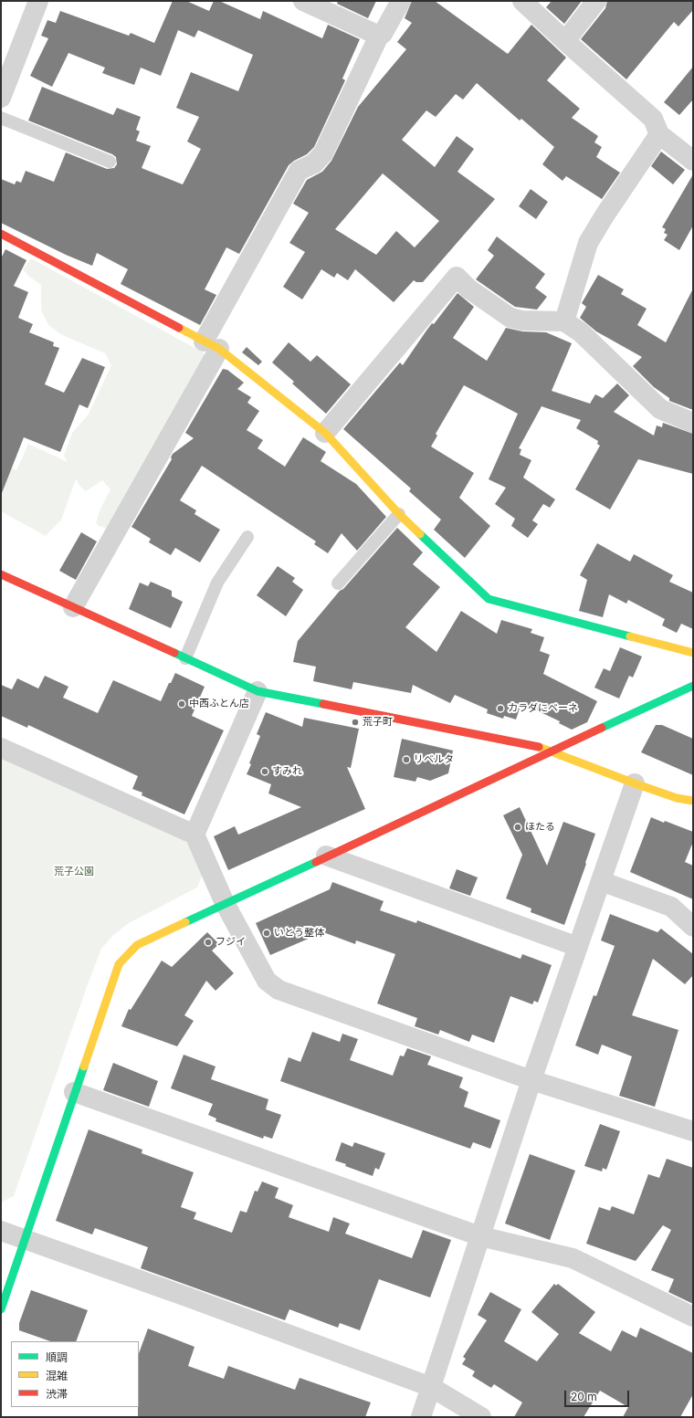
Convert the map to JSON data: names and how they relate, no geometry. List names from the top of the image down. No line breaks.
{"parks":["荒子公園"],"places":["中西ふとん店","カラダにベーネ","荒子町","リベルタ","すみれ","ほたる","いとう整体","フジイ"],"legend":["順調","混雑","渋滞"],"scale_bar":"20 m"}
